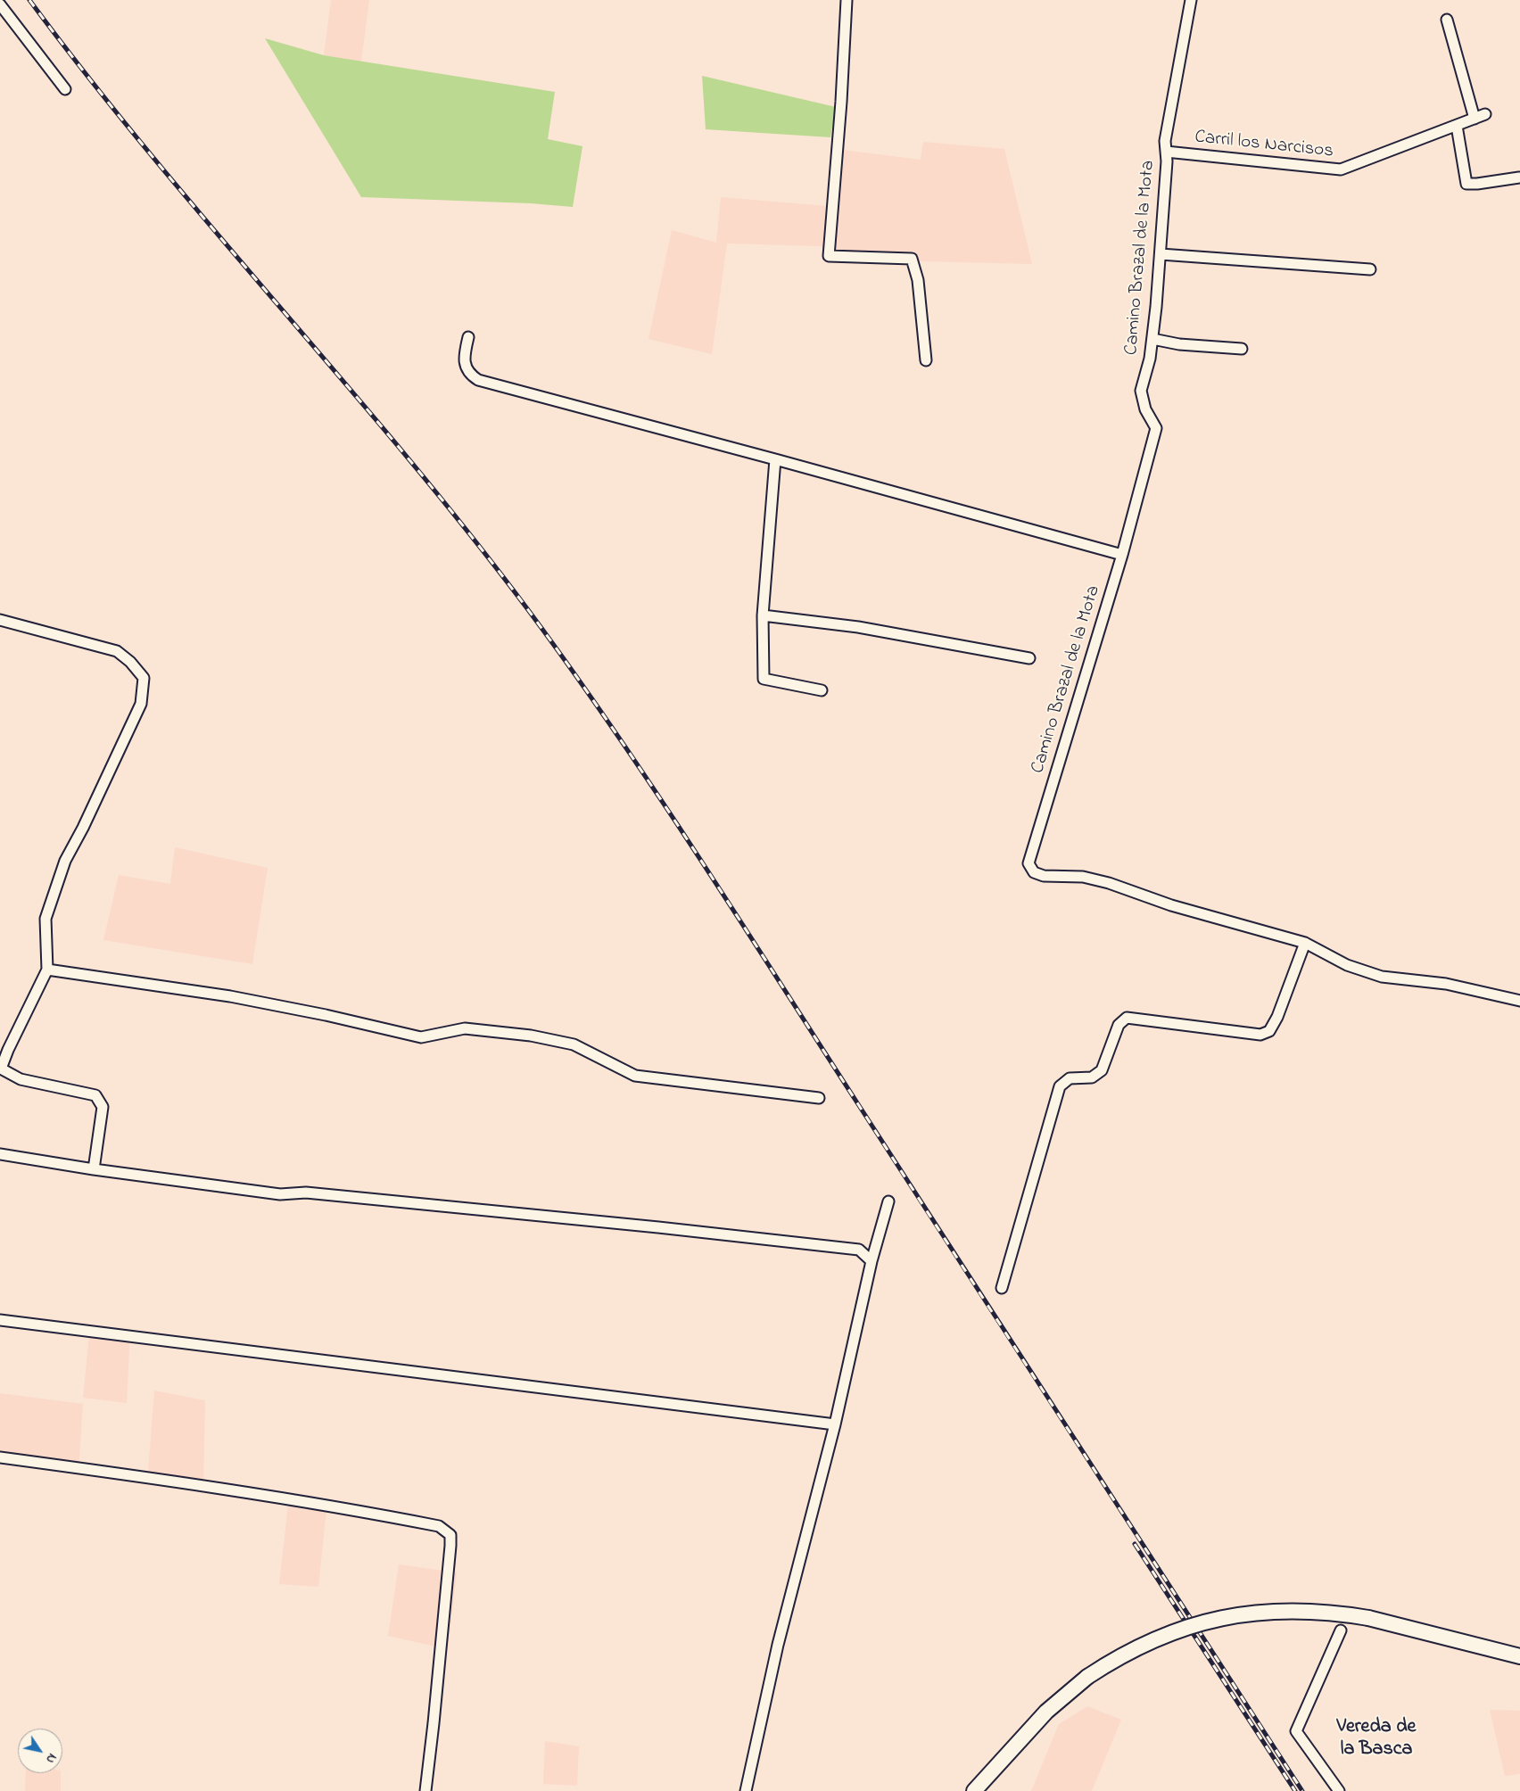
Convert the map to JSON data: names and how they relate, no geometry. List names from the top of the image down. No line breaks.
{"streets":{"street":["Carril los Narcisos","Camino Brazal de la Mota"]},"crossings":[["Carril los Narcisos","Camino Brazal de la Mota"]],"districts":["Vereda de la Basca"],"north":"bottom right"}
